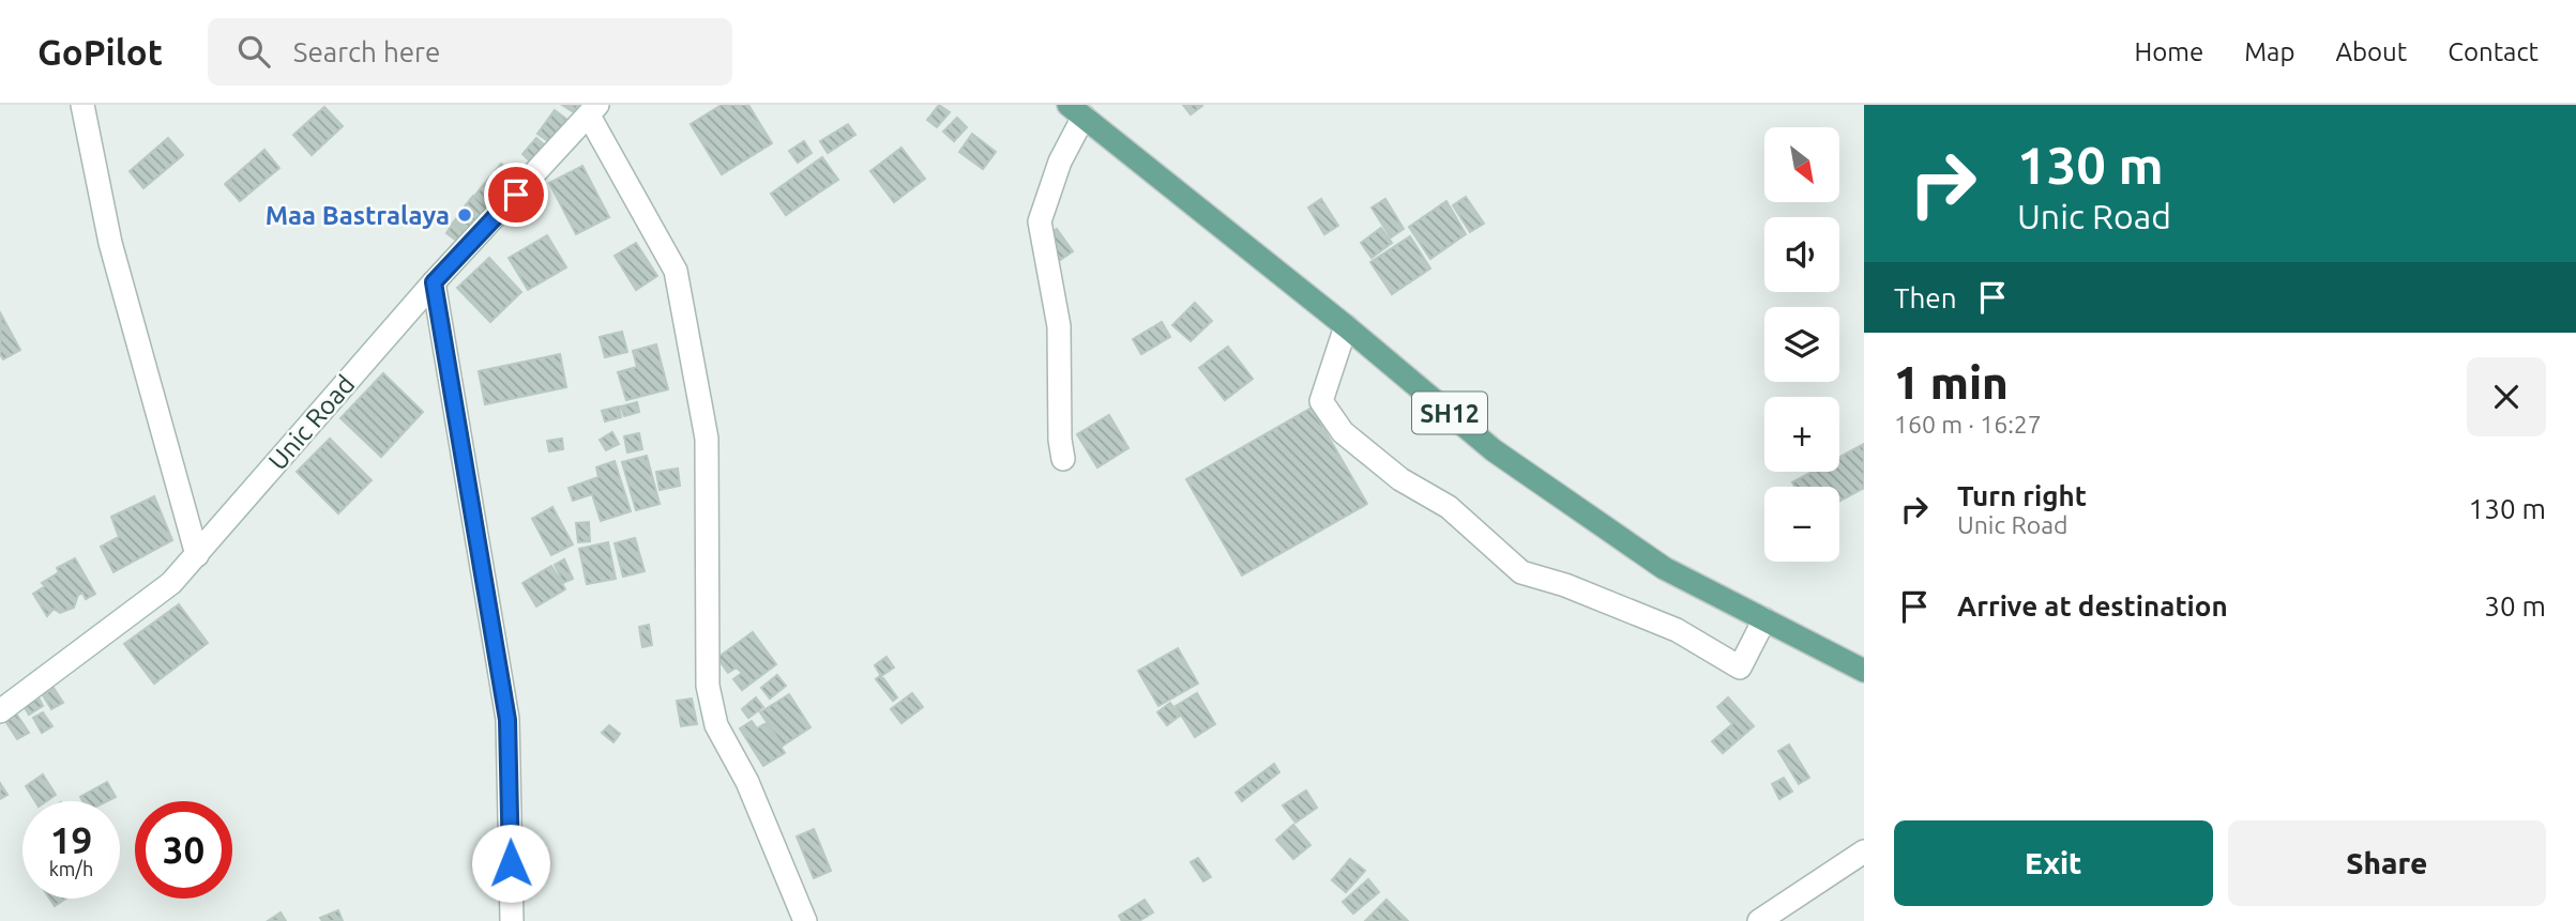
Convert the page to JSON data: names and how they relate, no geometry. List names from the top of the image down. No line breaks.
{"streets":{"main road":["SH12"],"street":["Unic Road"]},"places":["Maa Bastralaya"],"north":"bottom right","page":{"header":"GoPilot","search":"Search here","nav":["Home","Map","About","Contact"],"turn":["130 m","Unic Road"],"map_buttons":["+","−"],"then":"Then","heading":["1 min","160 m · 16:27"],"list":[{"name":"Turn right","note":"Unic Road","value":"130 m"},{"name":"Arrive at destination","value":"30 m"}],"speed":"19 km/h","limit":"30","buttons":["Exit","Share"]}}
